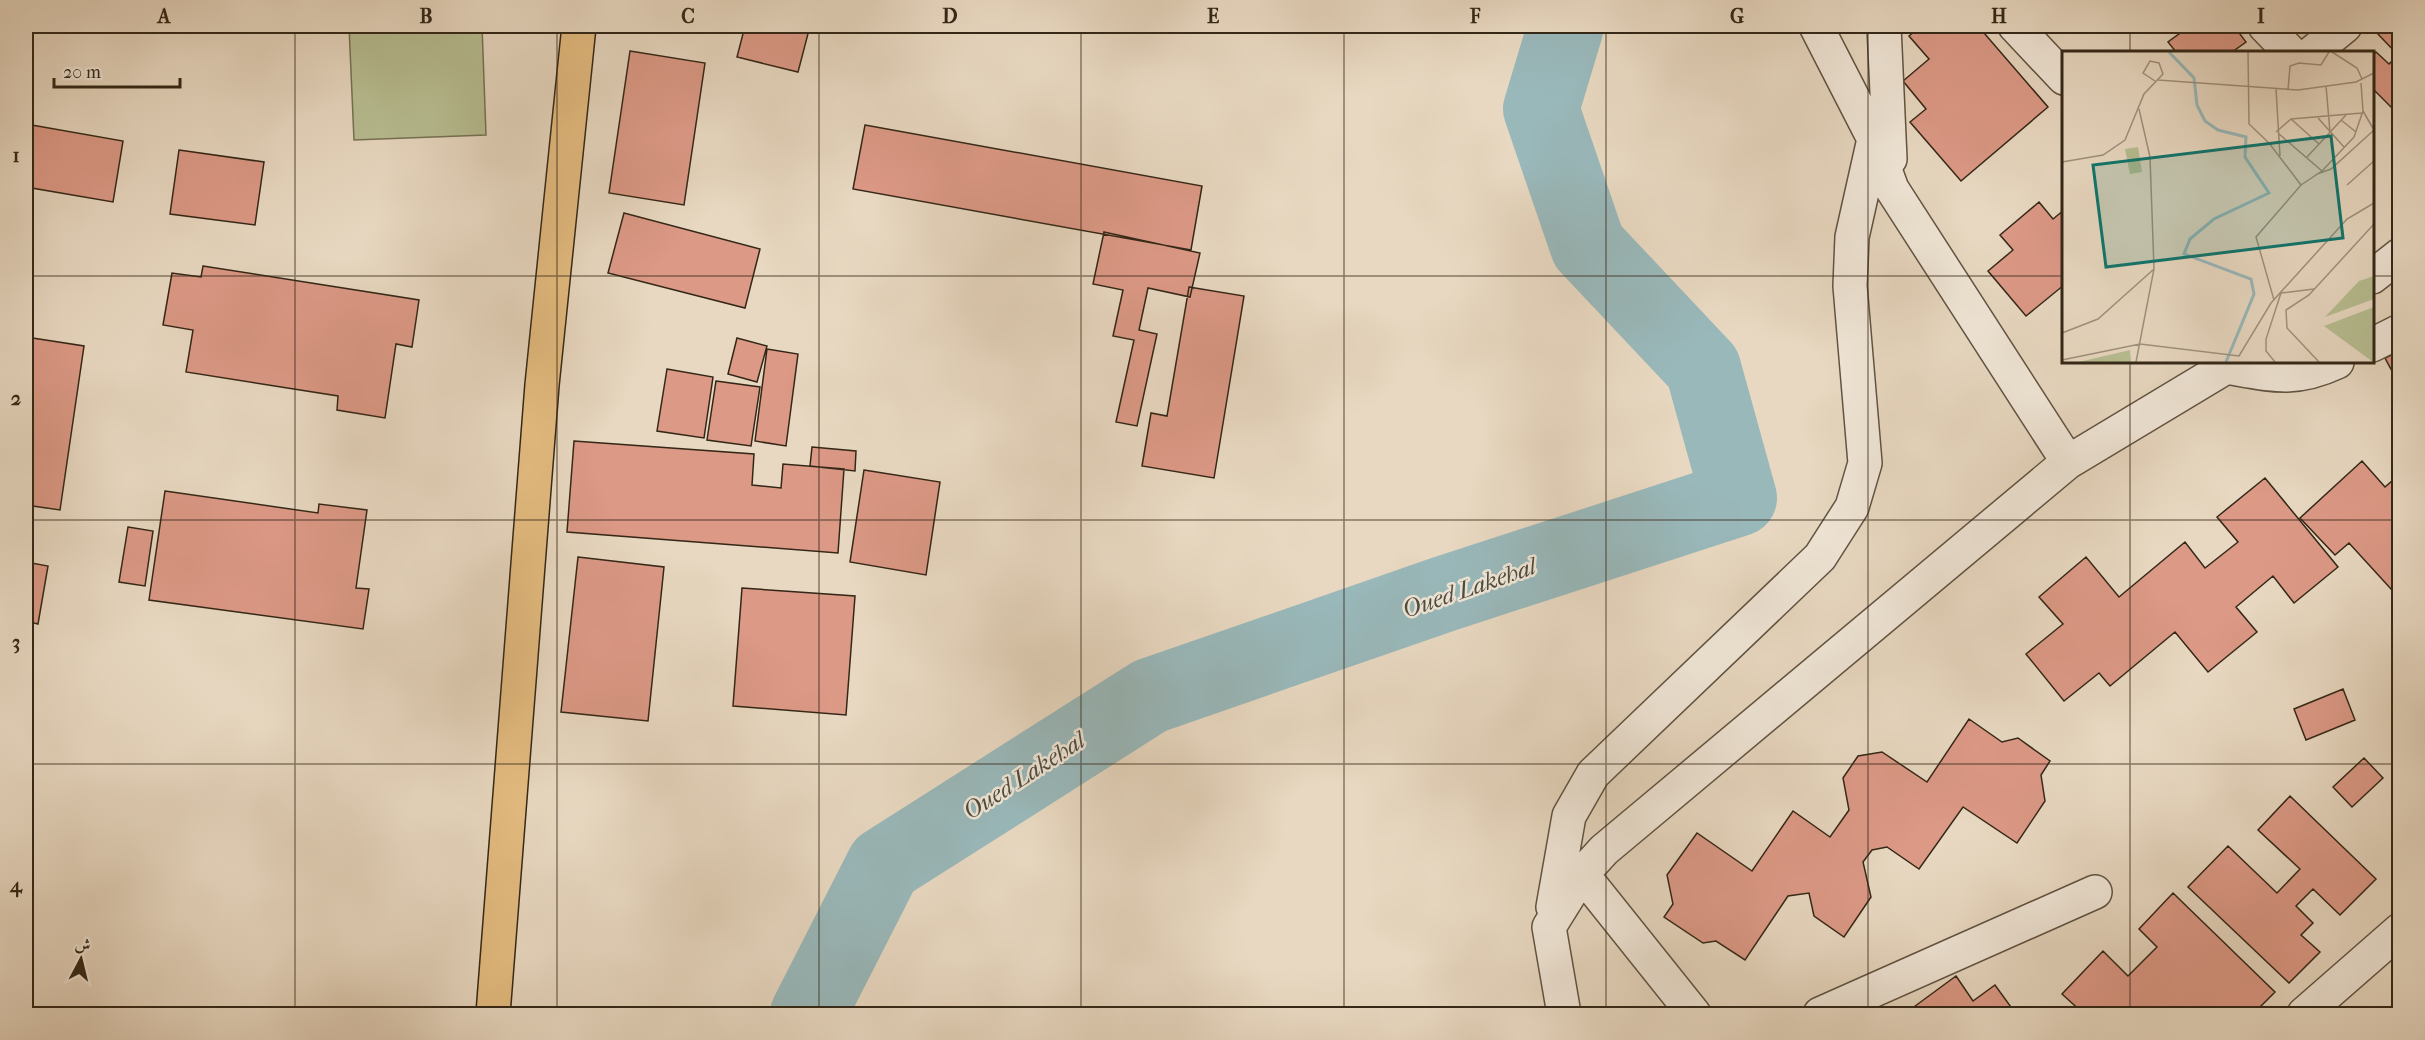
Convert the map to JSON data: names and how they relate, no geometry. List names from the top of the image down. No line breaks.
{"water":["Oued Lakehal"],"scale_bar":"20 m","north":"top","grid":{"columns":["A","B","C","D","E","F","G","H","I"],"rows":["1","2","3","4"]}}
